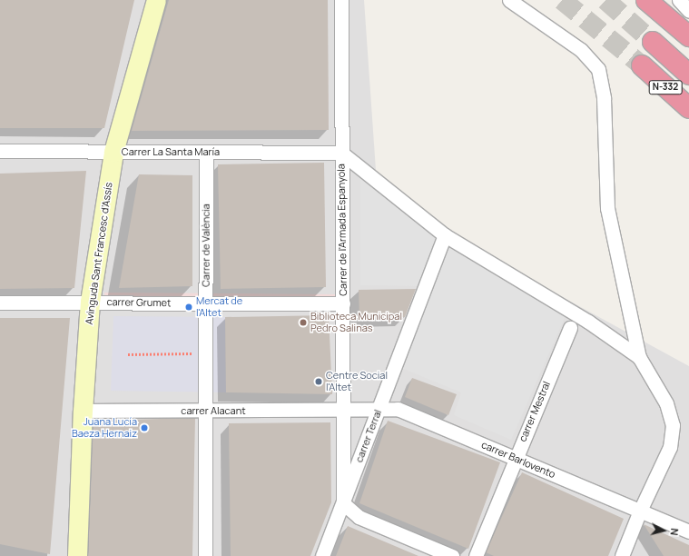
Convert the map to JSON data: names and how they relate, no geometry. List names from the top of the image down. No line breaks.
{"streets":{"highway":["N-332"],"main road":["Avinguda Sant Francesc d’Assís"],"street":["Carrer La Santa María","Carrer de l'Armada Espanyola","Carrer de València","carrer Grumet","carrer Alacant","carrer Mestral","carrer Terral","carrer Barlovento"]},"crossings":[["Carrer La Santa María","Carrer de l'Armada Espanyola"],["Carrer La Santa María","Carrer de València"],["Carrer La Santa María","Avinguda Sant Francesc d’Assís"],["Carrer de l'Armada Espanyola","carrer Grumet"],["Carrer de l'Armada Espanyola","carrer Alacant"],["Carrer de l'Armada Espanyola","carrer Terral"],["Carrer de l'Armada Espanyola","carrer Barlovento"],["Carrer de València","carrer Grumet"],["Carrer de València","carrer Alacant"],["Avinguda Sant Francesc d’Assís","carrer Grumet"],["Avinguda Sant Francesc d’Assís","carrer Alacant"],["carrer Alacant","carrer Barlovento"],["carrer Mestral","carrer Barlovento"],["carrer Terral","carrer Barlovento"]],"places":["Mercat de l'Altet","Biblioteca Municipal Pedro Salinas","Centre Social l'Altet","Juana Lucía Baeza Hernaiz"],"north":"right"}
